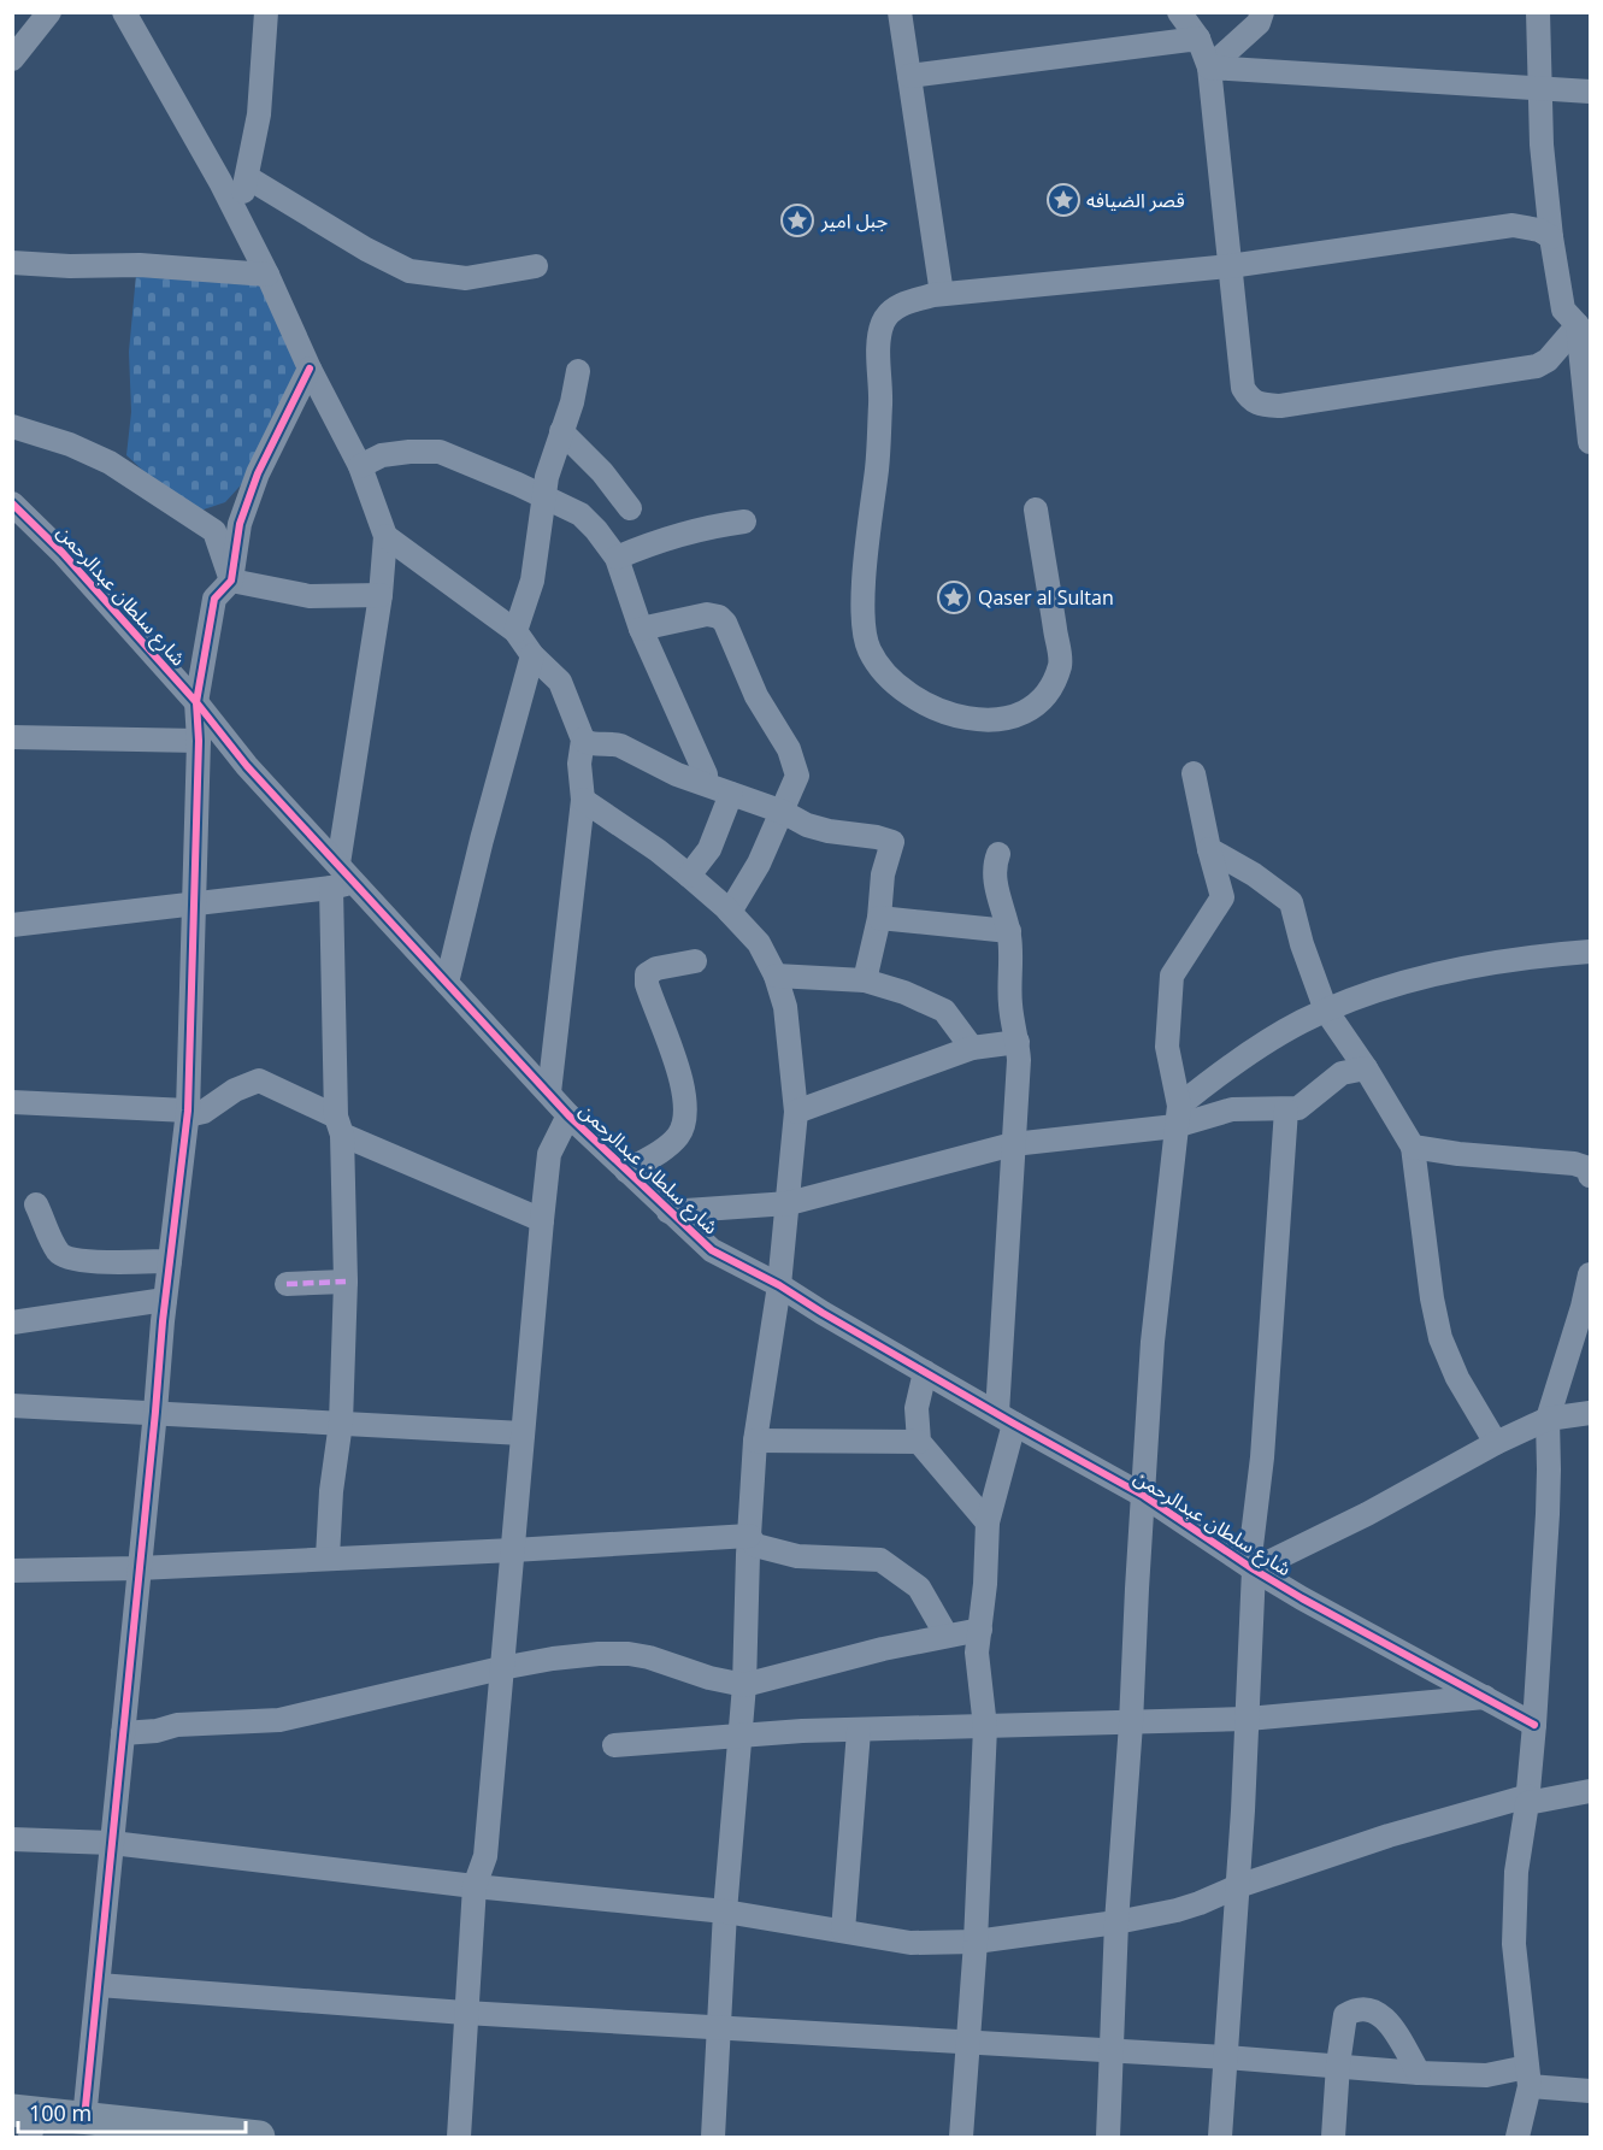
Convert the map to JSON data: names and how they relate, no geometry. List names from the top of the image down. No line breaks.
{"streets":{"street":["شارع سلطان عبدالرحمن"]},"places":{"place":["قصر الضيافه","جبل امير","Qaser al Sultan"]},"scale_bar":"100 m"}
